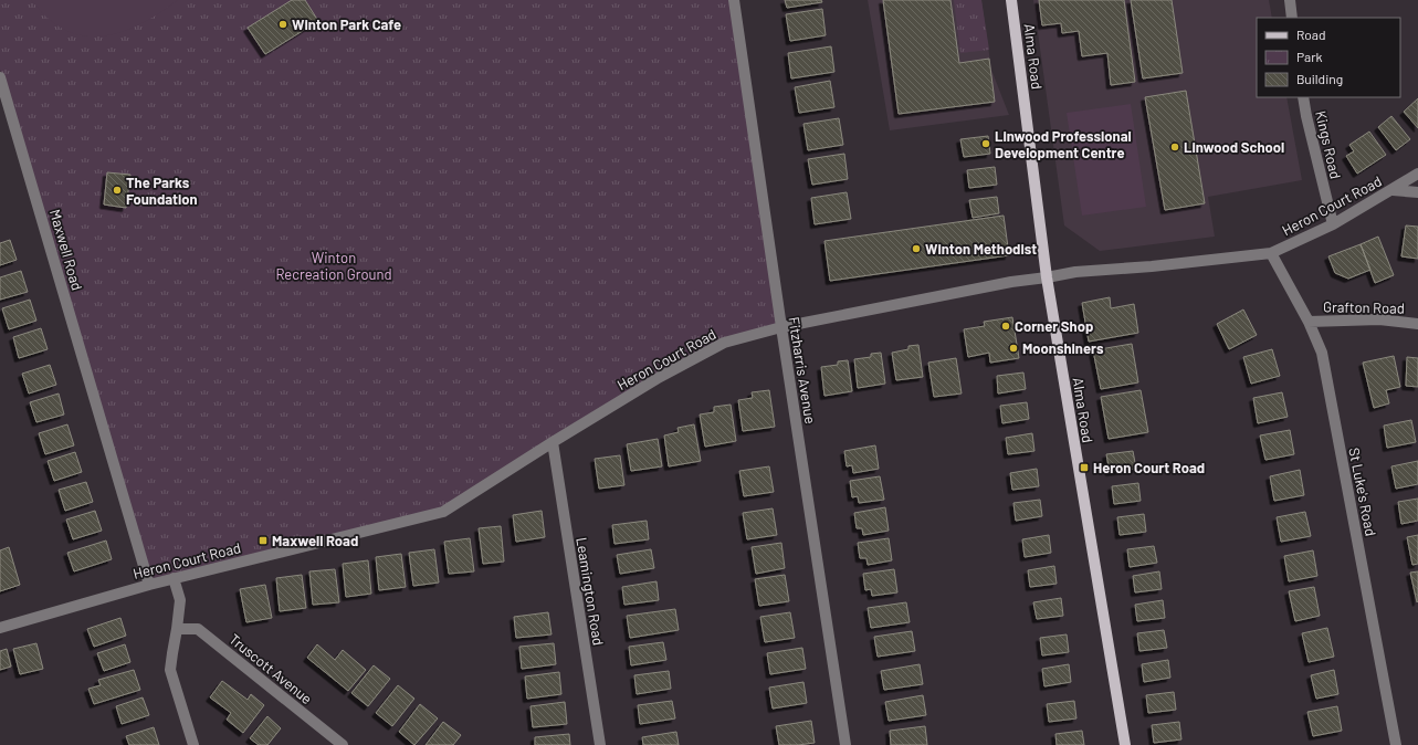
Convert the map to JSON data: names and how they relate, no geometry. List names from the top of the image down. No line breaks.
{"streets":{"main road":["Alma Road"],"street":["Kings Road","Heron Court Road","Maxwell Road","Grafton Road","Fitzharris Avenue","St Luke's Road","Leamington Road","Truscott Avenue"]},"crossings":[["Alma Road","Heron Court Road"],["Kings Road","Heron Court Road"],["Heron Court Road","Maxwell Road"],["Heron Court Road","Fitzharris Avenue"],["Heron Court Road","St Luke's Road"],["Heron Court Road","Leamington Road"],["Grafton Road","St Luke's Road"]],"parks":["Winton Recreation Ground"],"places":{"other":["Winton Park Cafe","Linwood Professional Development Centre","Linwood School","The Parks Foundation","Winton Methodist","Corner Shop","Moonshiners"],"transit":["Heron Court Road","Maxwell Road"]},"legend":["Road","Park","Building"]}
